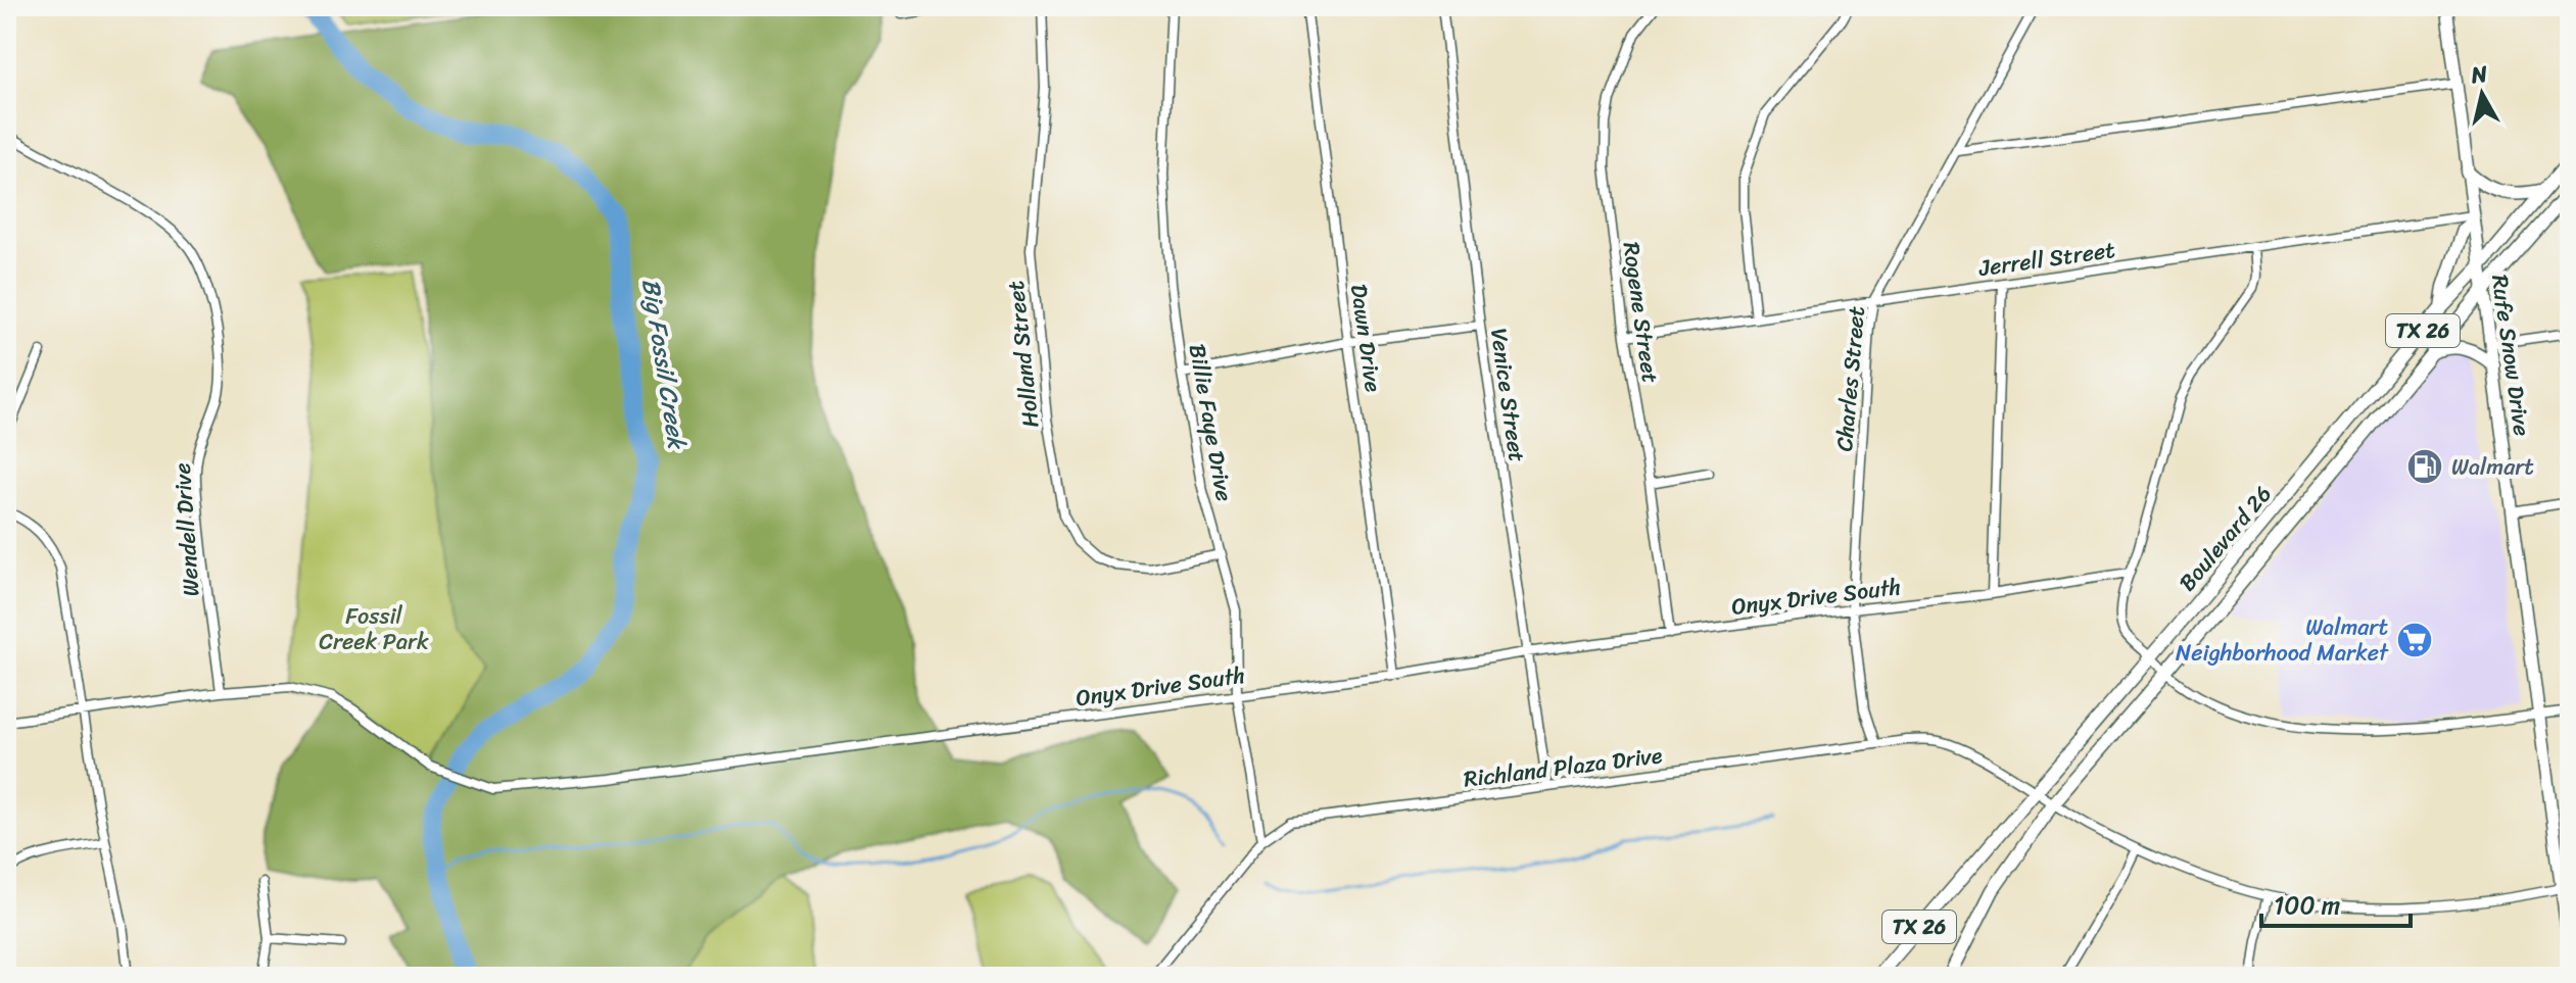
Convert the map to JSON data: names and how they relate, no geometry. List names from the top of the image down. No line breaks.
{"streets":{"main road":["TX 26","Rufe Snow Drive","Boulevard 26"],"street":["Jerrell Street","Rogene Street","Dawn Drive","Holland Street","Charles Street","Venice Street","Billie Faye Drive","Wendell Drive","Onyx Drive South","Richland Plaza Drive"]},"crossings":[["Jerrell Street","Rogene Street"],["Jerrell Street","Rufe Snow Drive"],["Jerrell Street","Charles Street"],["Rogene Street","Onyx Drive South"],["Dawn Drive","Onyx Drive South"],["Holland Street","Billie Faye Drive"],["Rufe Snow Drive","Boulevard 26"],["Rufe Snow Drive","Richland Plaza Drive"],["Charles Street","Onyx Drive South"],["Charles Street","Richland Plaza Drive"],["Venice Street","Onyx Drive South"],["Venice Street","Richland Plaza Drive"],["Billie Faye Drive","Onyx Drive South"],["Billie Faye Drive","Richland Plaza Drive"],["Wendell Drive","Onyx Drive South"],["Boulevard 26","Richland Plaza Drive"]],"water":["Big Fossil Creek"],"parks":["Fossil Creek Park"],"places":{"fuel station":["Walmart"],"supermarket":["Walmart Neighborhood Market"]},"scale_bar":"100 m","north":"top"}
